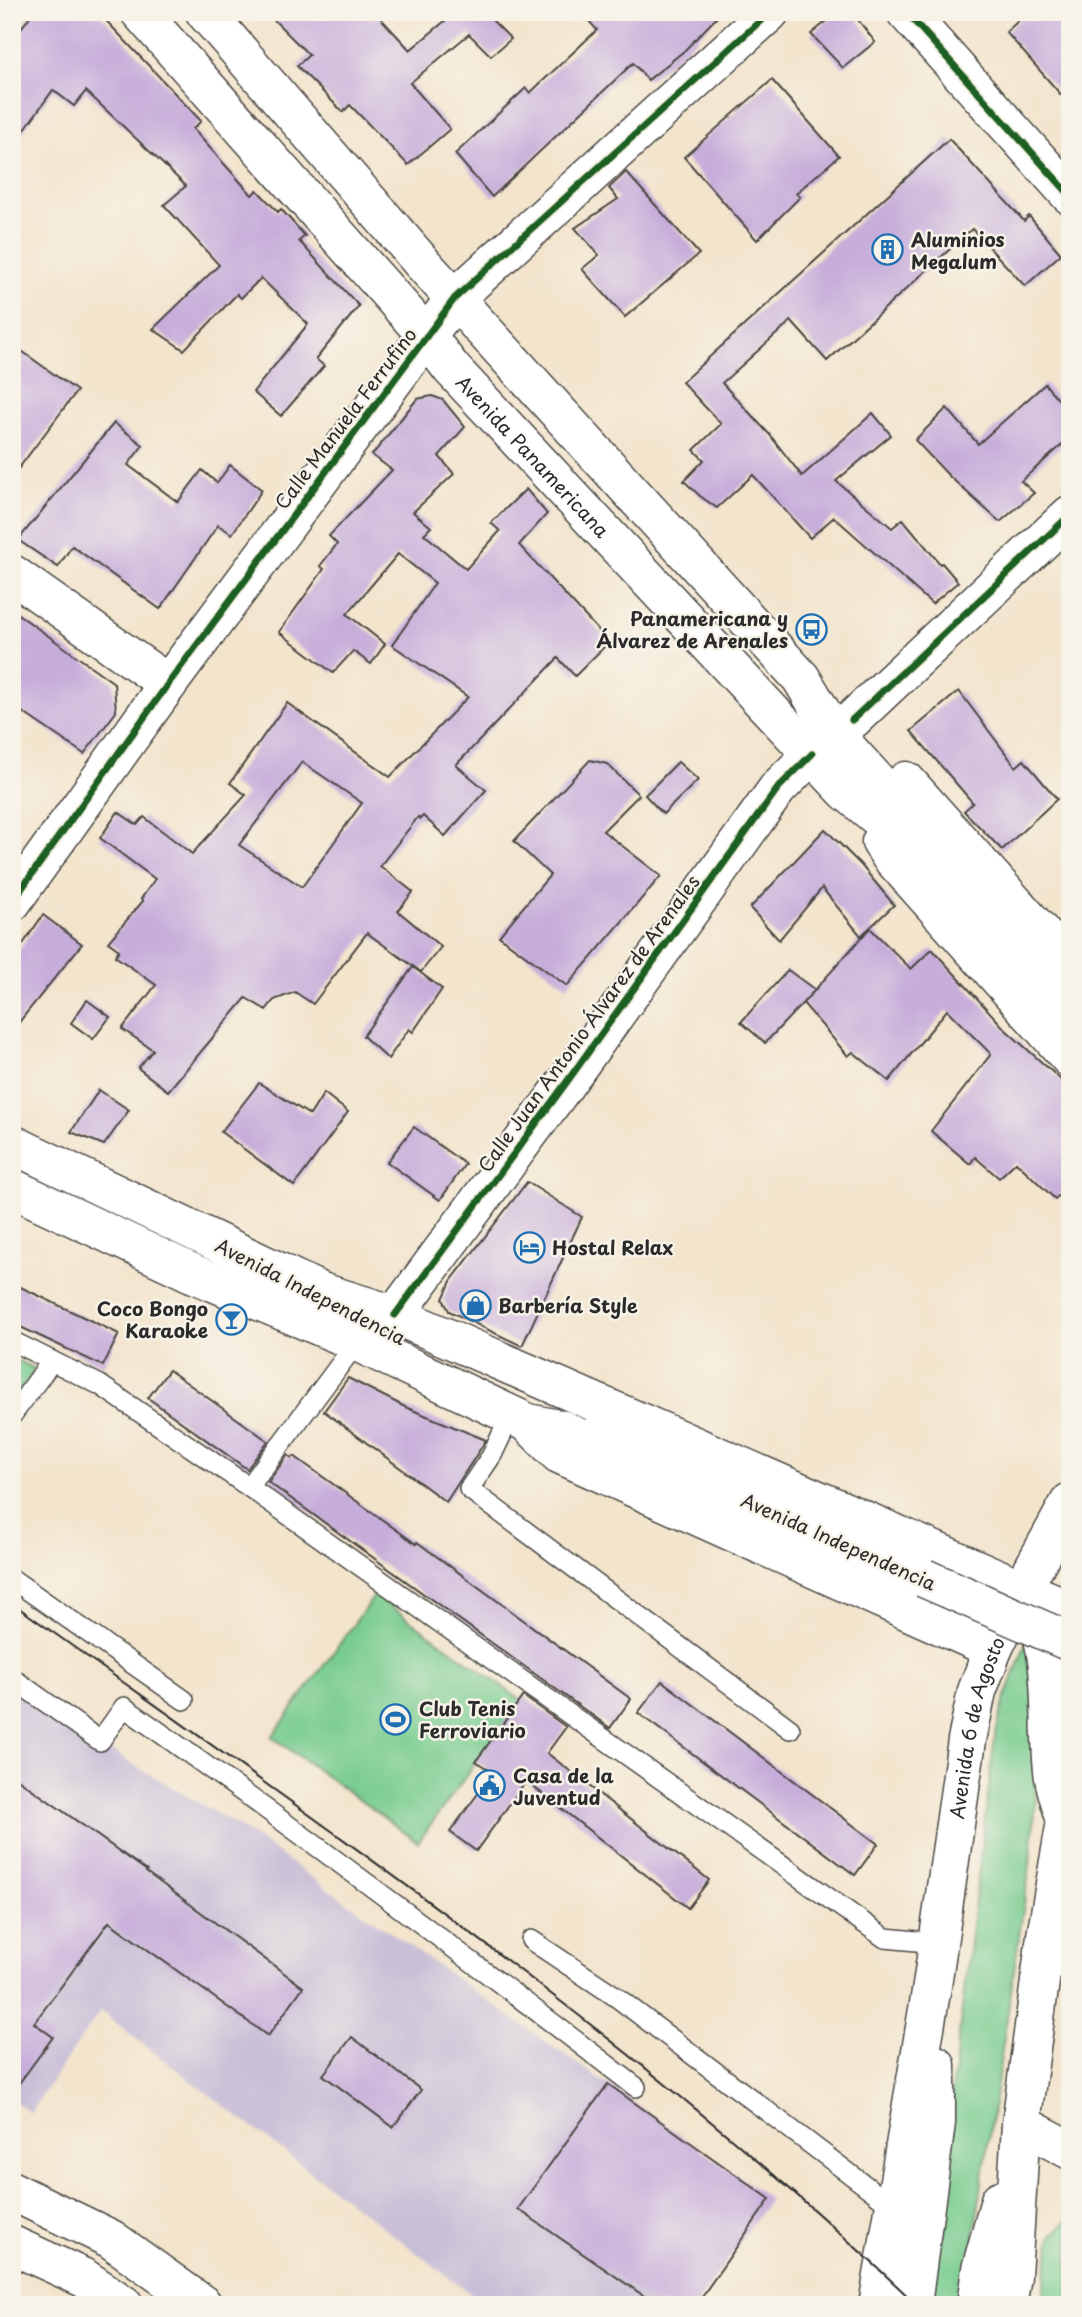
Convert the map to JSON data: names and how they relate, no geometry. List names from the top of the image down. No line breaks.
{"streets":{"main road":["Calle Manuela Ferrufino","Avenida Panamericana","Calle Juan Antonio Álvarez de Arenales","Avenida Independencia","Avenida 6 de Agosto"]},"crossings":[["Calle Manuela Ferrufino","Avenida Panamericana"],["Avenida Panamericana","Calle Juan Antonio Álvarez de Arenales"]],"places":{"building":["Aluminios Megalum"],"bus stop":["Panamericana y Álvarez de Arenales"],"hotel":["Hostal Relax"],"shop":["Barbería Style"],"bar":["Coco Bongo Karaoke"],"sports":["Club Tenis Ferroviario"],"public building":["Casa de la Juventud"]}}
